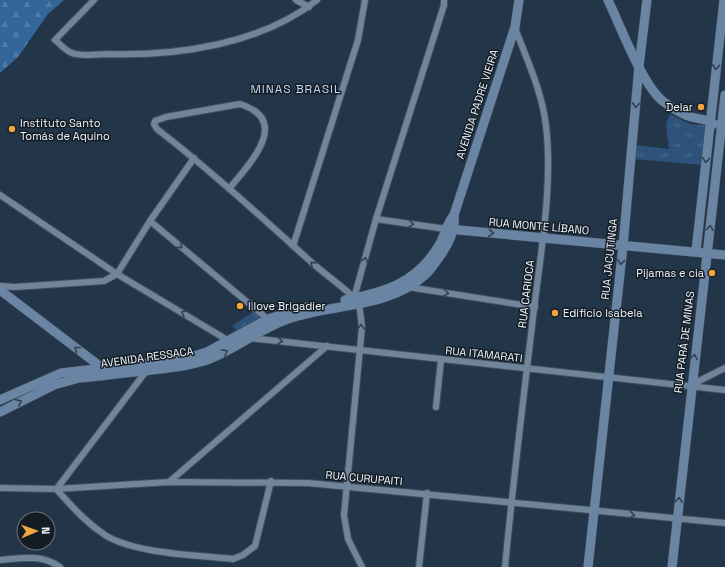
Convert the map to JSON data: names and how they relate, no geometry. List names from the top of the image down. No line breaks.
{"streets":{"street":["AVENIDA PADRE VIEIRA","RUA MONTE LÍBANO","RUA JACUTINGA","RUA CARIOCA","RUA PARÁ DE MINAS","RUA ITAMARATI","AVENIDA RESSACA","RUA CURUPAITI"]},"crossings":[["AVENIDA PADRE VIEIRA","RUA CARIOCA"],["AVENIDA PADRE VIEIRA","AVENIDA RESSACA"],["RUA MONTE LÍBANO","RUA JACUTINGA"],["RUA MONTE LÍBANO","RUA CARIOCA"],["RUA MONTE LÍBANO","RUA PARÁ DE MINAS"],["RUA MONTE LÍBANO","AVENIDA RESSACA"],["RUA JACUTINGA","RUA ITAMARATI"],["RUA JACUTINGA","RUA CURUPAITI"],["RUA CARIOCA","RUA ITAMARATI"],["RUA CARIOCA","RUA CURUPAITI"],["RUA PARÁ DE MINAS","RUA ITAMARATI"],["RUA PARÁ DE MINAS","RUA CURUPAITI"],["RUA ITAMARATI","AVENIDA RESSACA"]],"districts":["MINAS BRASIL"],"places":["Delar","Instituto Santo Tomás de Aquino","Pijamas e cia","I love Brigadier","Edificio Isabela"],"north":"right"}
